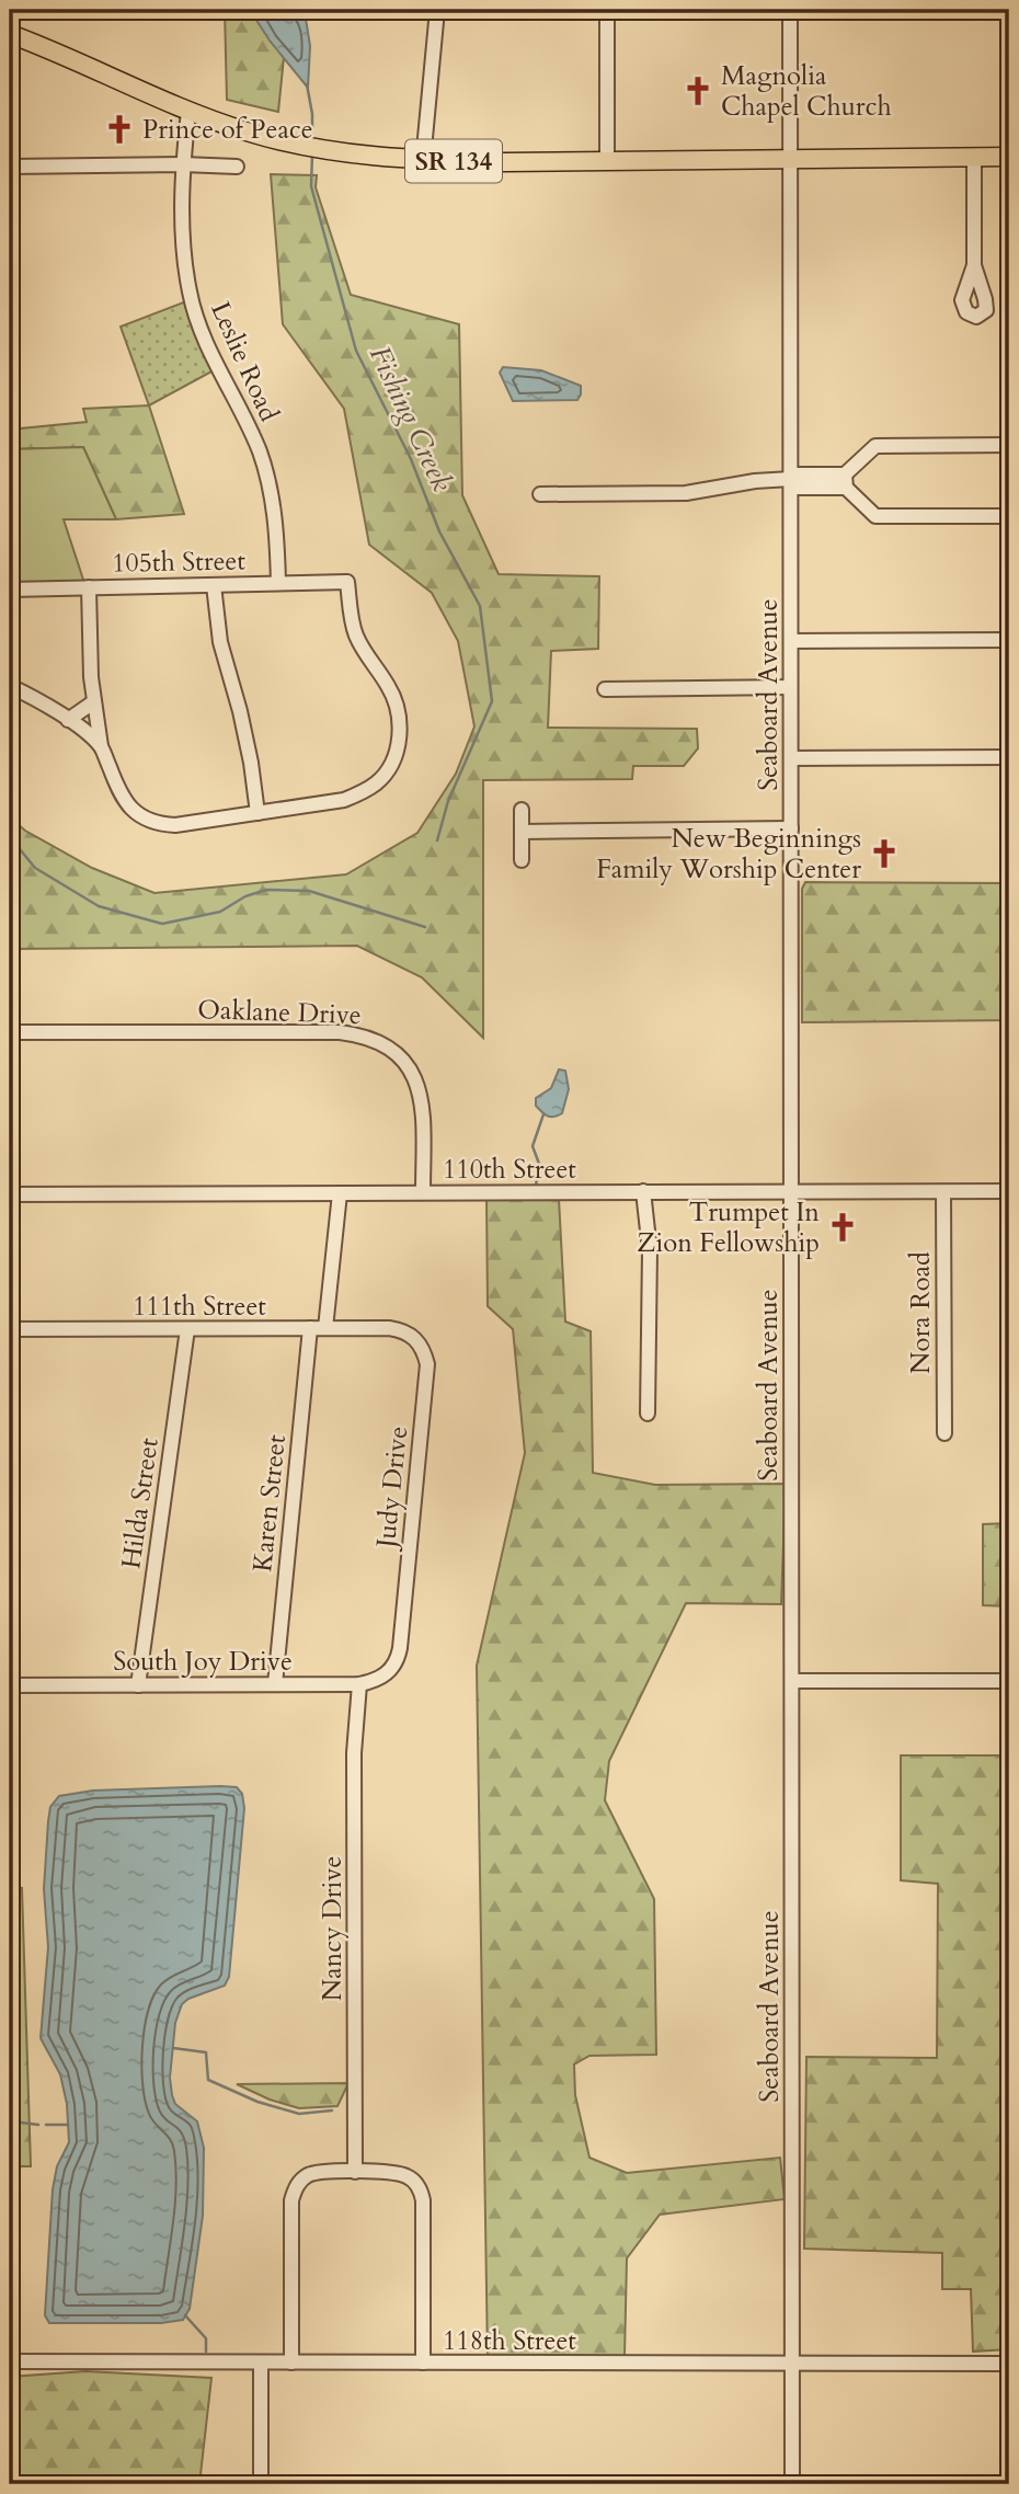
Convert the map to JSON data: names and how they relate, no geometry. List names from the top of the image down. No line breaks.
{"streets":{"main road":["SR 134"],"street":["Leslie Road","105th Street","Seaboard Avenue","Oaklane Drive","110th Street","111th Street","Nora Road","Judy Drive","Hilda Street","Karen Street","South Joy Drive","Nancy Drive","118th Street"]},"crossings":[["SR 134","Leslie Road"],["SR 134","Seaboard Avenue"],["Leslie Road","105th Street"],["Seaboard Avenue","110th Street"],["Seaboard Avenue","118th Street"],["Oaklane Drive","110th Street"],["110th Street","Nora Road"],["111th Street","Judy Drive"],["111th Street","Hilda Street"],["111th Street","Karen Street"],["Judy Drive","South Joy Drive"],["Hilda Street","South Joy Drive"],["Karen Street","South Joy Drive"],["South Joy Drive","Nancy Drive"]],"water":["Fishing Creek"],"places":{"church":["Magnolia Chapel Church","Prince of Peace","New Beginnings Family Worship Center","Trumpet In Zion Fellowship"]}}
